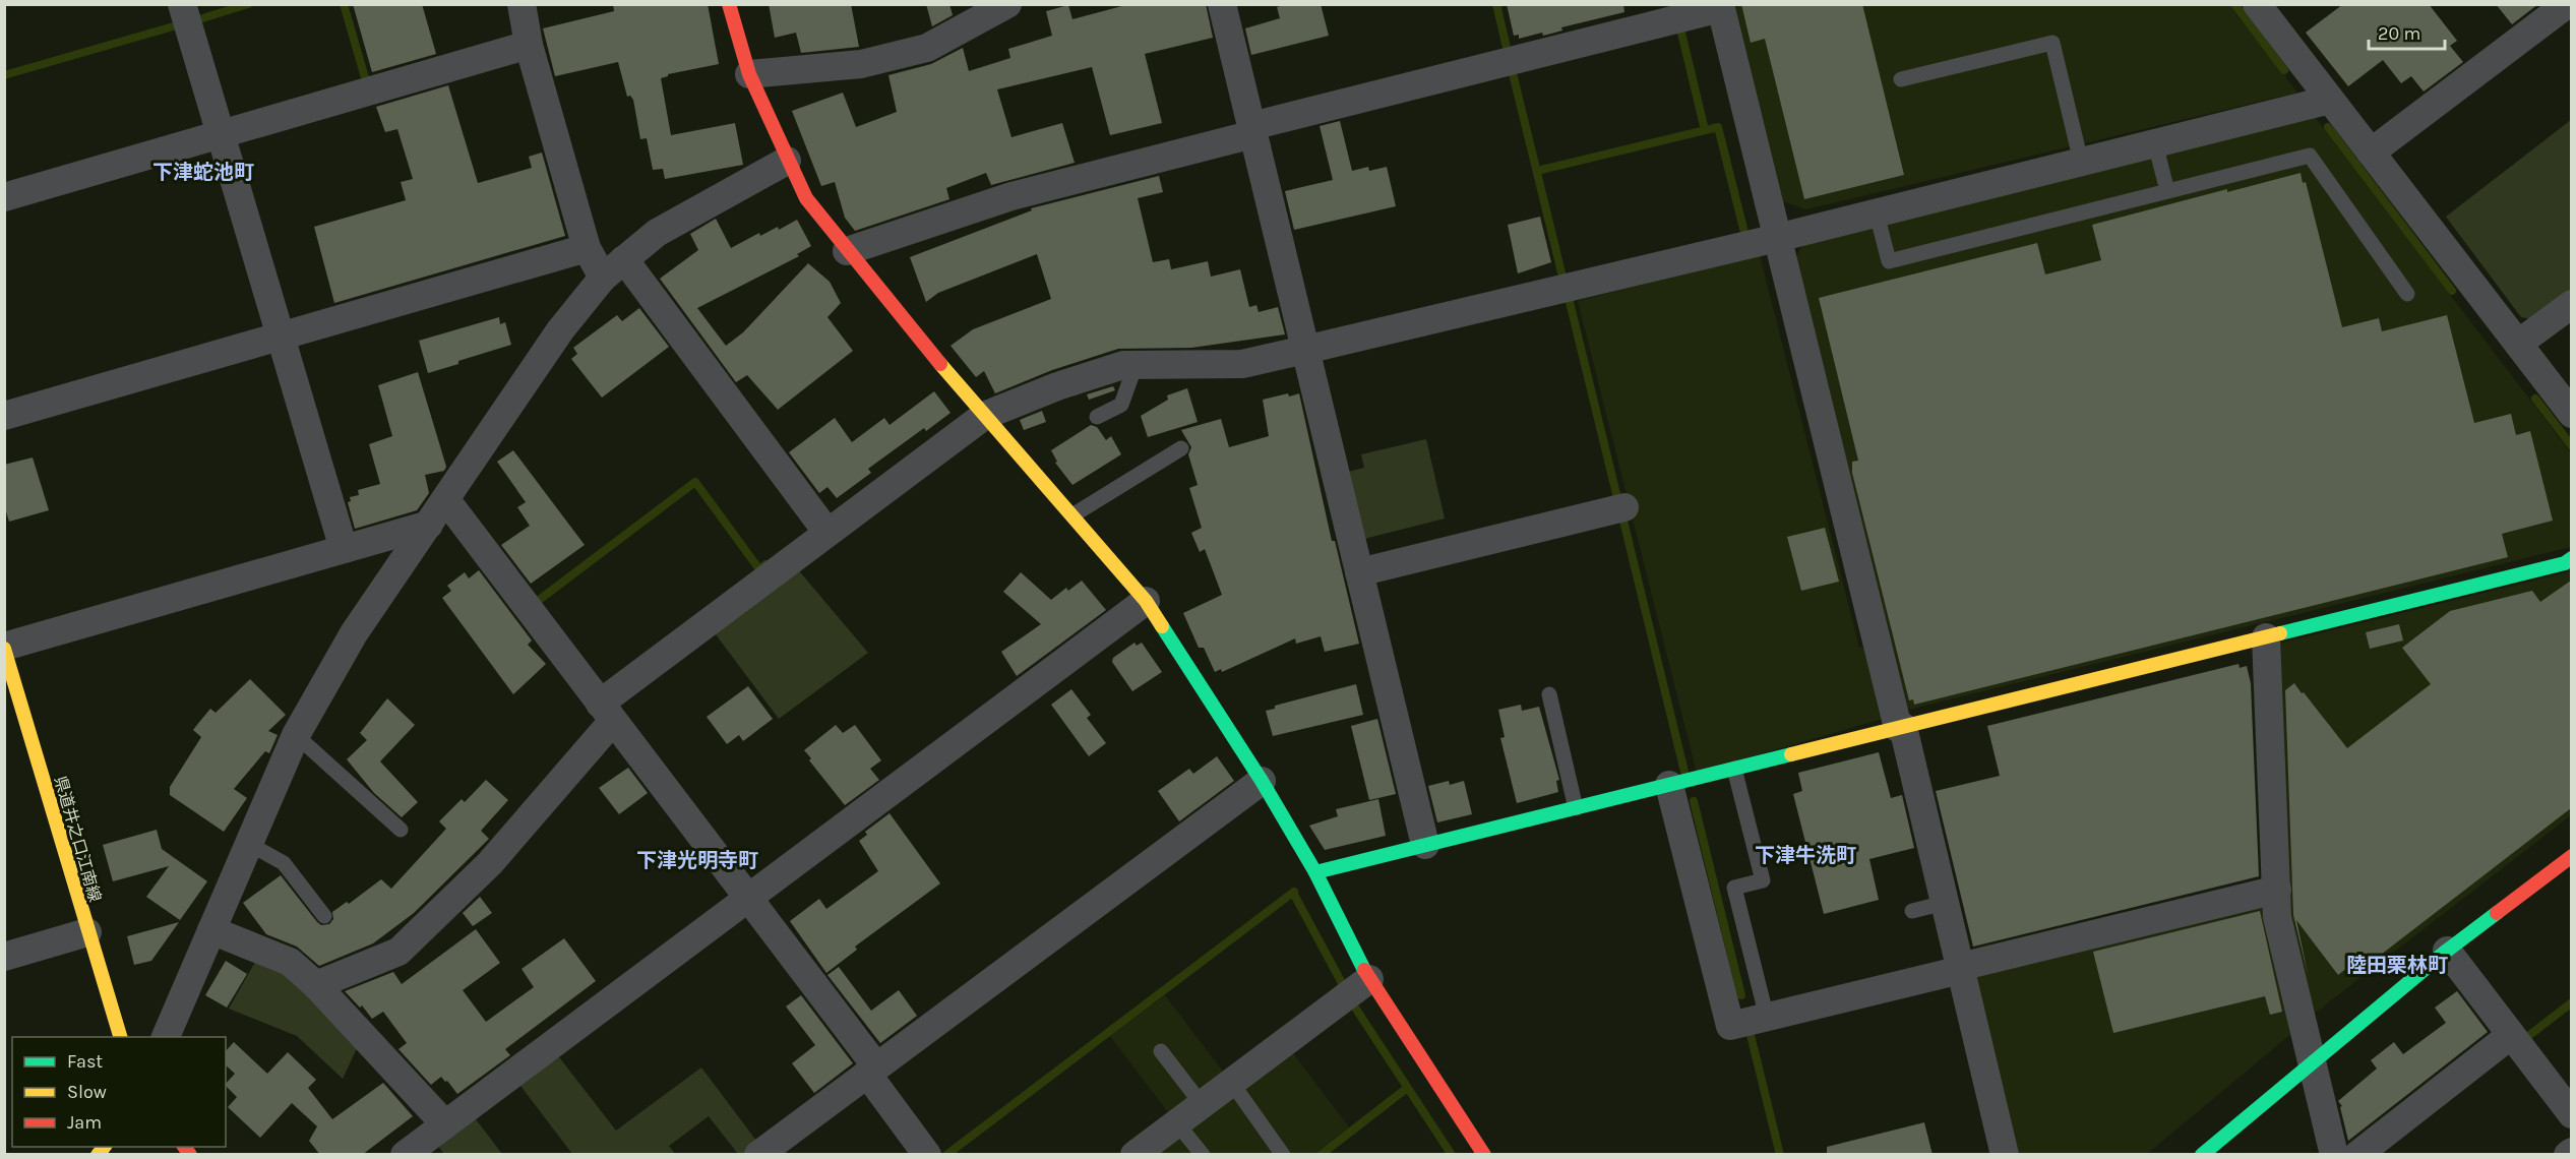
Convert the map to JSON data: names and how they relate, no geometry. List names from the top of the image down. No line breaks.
{"streets":{"street":["県道井之口江南線"]},"districts":["下津蛇池町","下津牛洗町","下津光明寺町","陸田栗林町"],"legend":["Fast","Slow","Jam"],"scale_bar":"20 m"}
